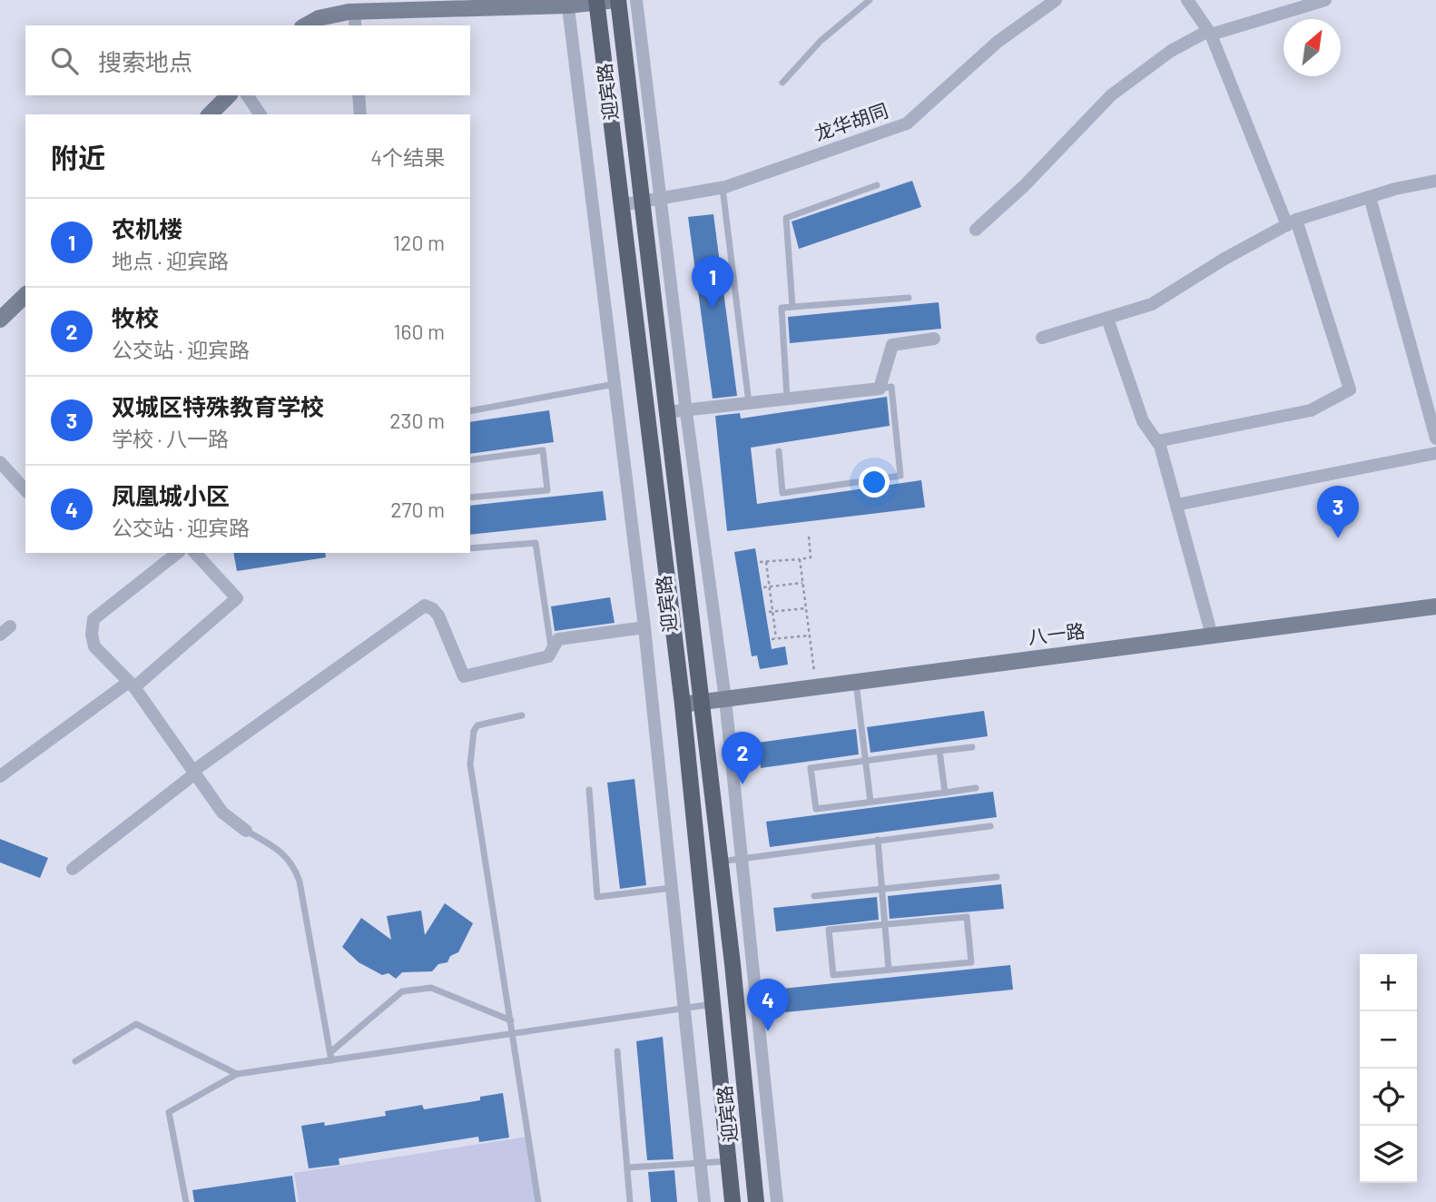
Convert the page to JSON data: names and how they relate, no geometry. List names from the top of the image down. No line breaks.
{"streets":{"main road":["迎宾路"],"street":["龙华胡同","八一路"]},"crossings":[["迎宾路","龙华胡同"],["迎宾路","八一路"]],"north":"top right","page":{"search":"搜索地点","heading":["附近","4个结果"],"list":[{"mark":"1","name":"农机楼","note":"地点 · 迎宾路","value":"120 m"},{"mark":"2","name":"牧校","note":"公交站 · 迎宾路","value":"160 m"},{"mark":"3","name":"双城区特殊教育学校","note":"学校 · 八一路","value":"230 m"},{"mark":"4","name":"凤凰城小区","note":"公交站 · 迎宾路","value":"270 m"}],"pins":["1","3","2","4"],"map_buttons":["+","−"]}}
